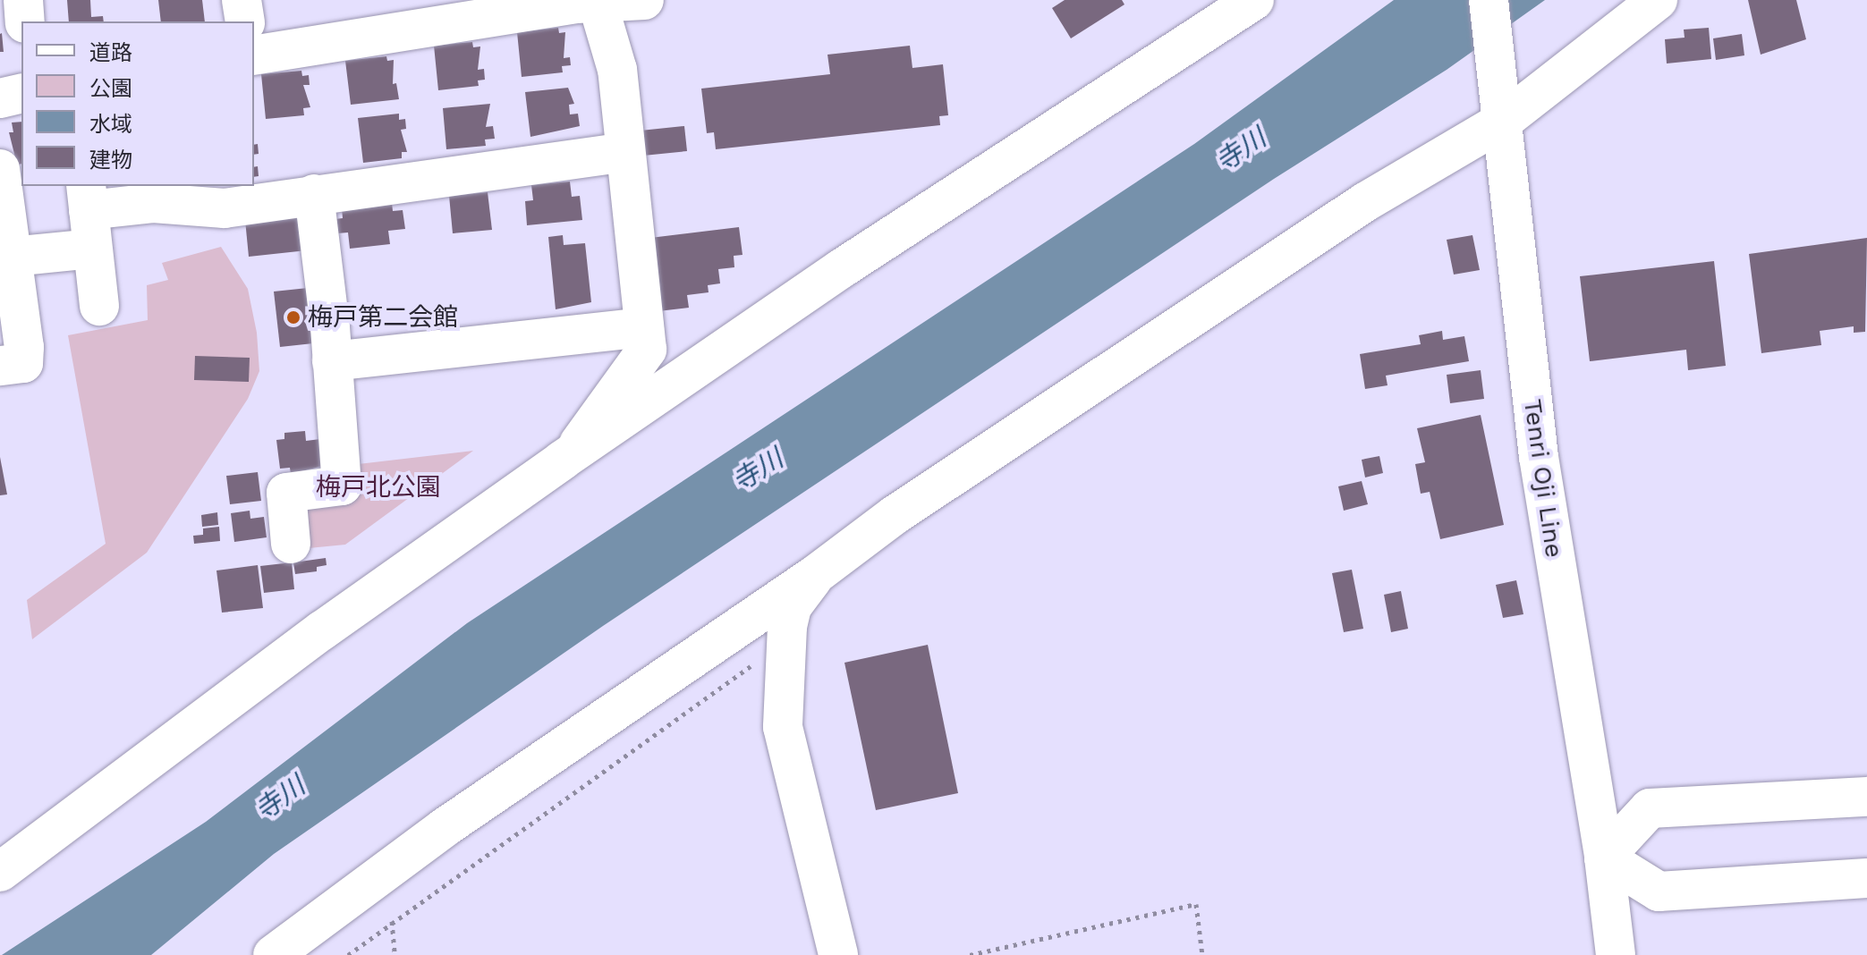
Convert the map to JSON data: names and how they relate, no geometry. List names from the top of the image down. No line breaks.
{"streets":{"street":["Tenri Oji Line"]},"water":["寺川"],"parks":["梅戸北公園"],"places":["梅戸第二会館"],"legend":["道路","公園","水域","建物"]}
